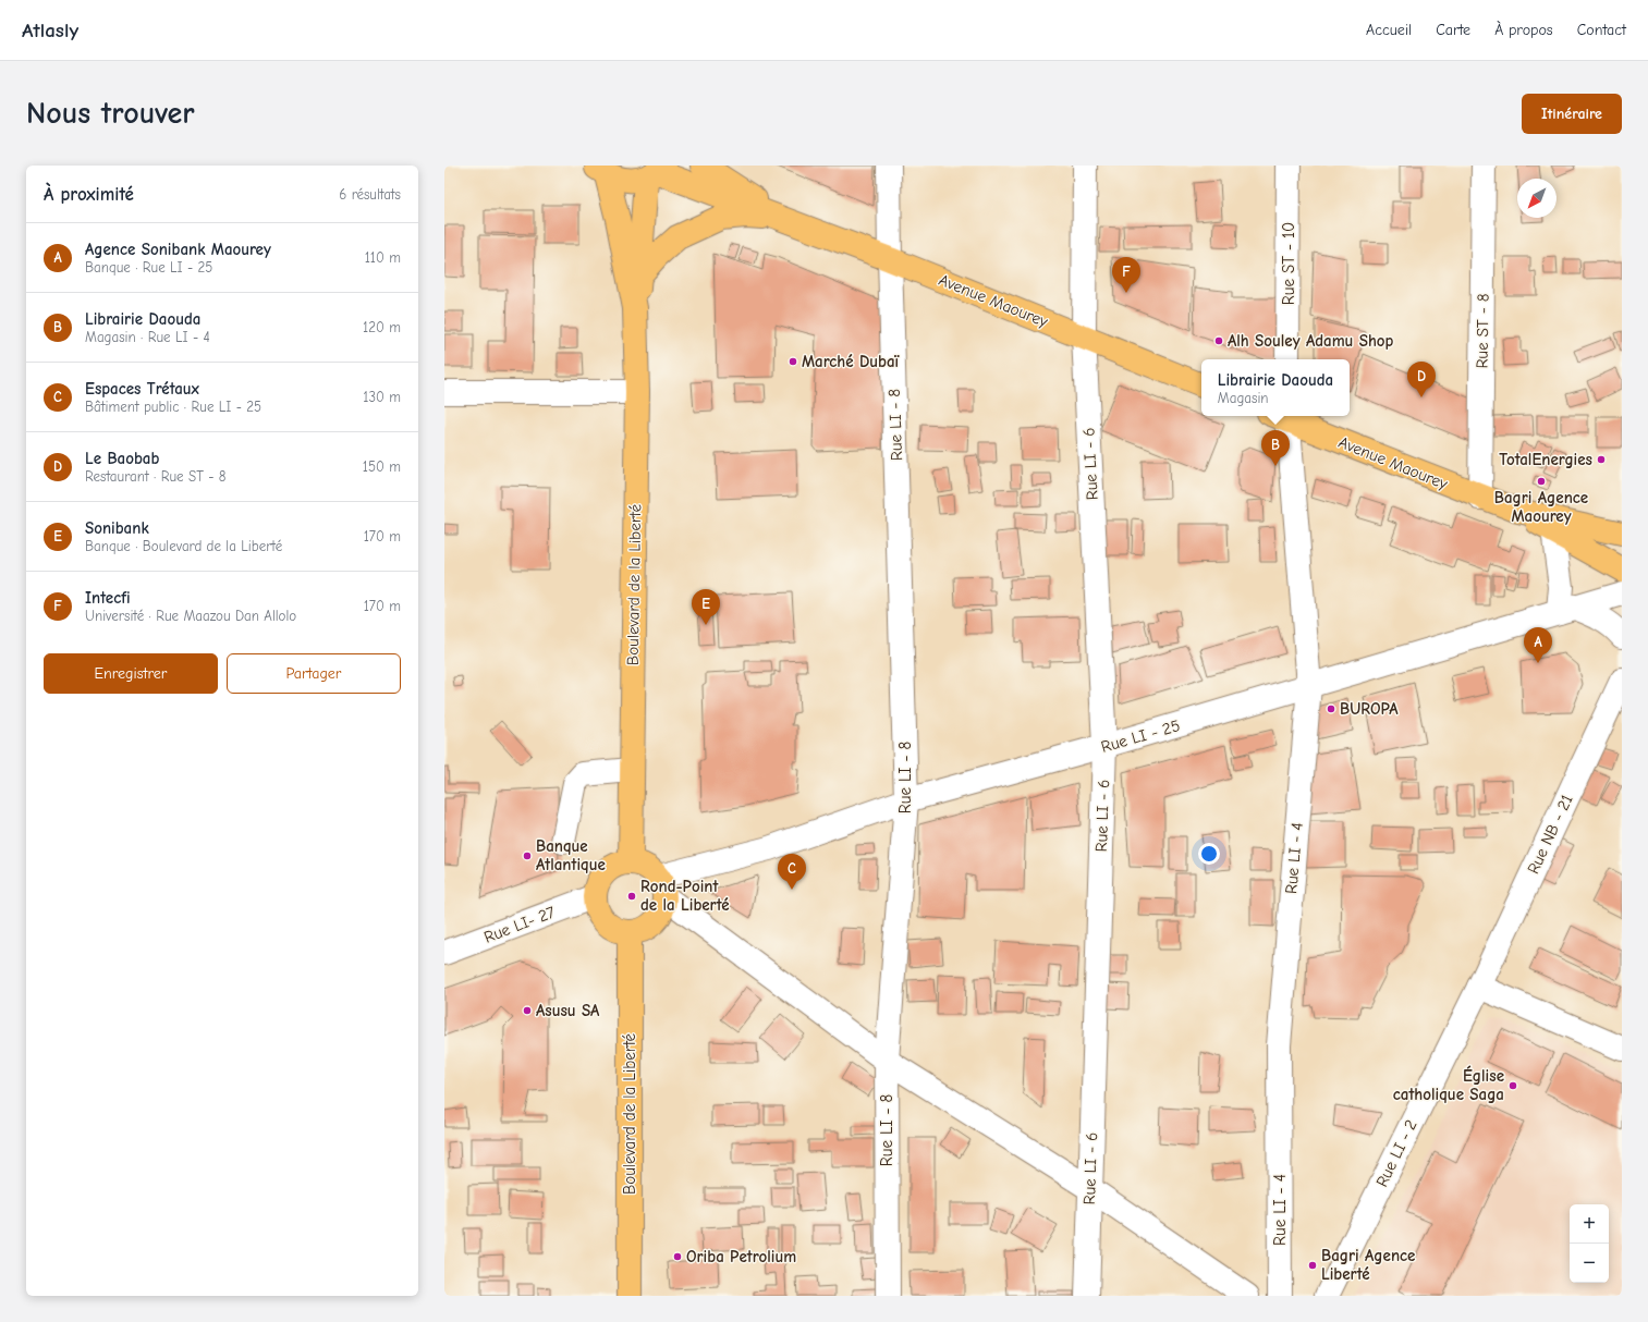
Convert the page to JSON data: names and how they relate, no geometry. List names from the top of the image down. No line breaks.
{"streets":{"main road":["Avenue Maourey","Boulevard de la Liberté"],"street":["Rue ST - 10","Rue ST - 8","Rue LI - 8","Rue LI - 6","Rue LI - 25","Rue NB - 21","Rue LI - 4","Rue LI- 27","Rue LI - 2"]},"crossings":[["Avenue Maourey","Rue ST - 8"],["Avenue Maourey","Rue LI - 8"],["Avenue Maourey","Rue LI - 6"],["Avenue Maourey","Boulevard de la Liberté"],["Rue LI - 8","Rue LI - 25"],["Rue LI - 6","Rue LI - 25"],["Boulevard de la Liberté","Rue LI - 25"],["Boulevard de la Liberté","Rue LI- 27"],["Rue LI - 25","Rue LI - 4"],["Rue LI - 25","Rue LI- 27"],["Rue NB - 21","Rue LI - 2"]],"places":["Alh Souley Adamu Shop","Marché Dubaï","TotalEnergies","Bagri Agence Maourey","BUROPA","Banque Atlantique","Rond-Point de la Liberté","Asusu SA","Église catholique Saga","Oriba Petrolium","Bagri Agence Liberté"],"north":"bottom left","page":{"header":"Atlasly","nav":["Accueil","Carte","À propos","Contact"],"buttons":["Itinéraire",["Enregistrer","Partager"]],"title":"Nous trouver","heading":["À proximité","6 résultats"],"list":[{"mark":"A","name":"Agence Sonibank Maourey","note":"Banque · Rue LI - 25","value":"110 m"},{"mark":"B","name":"Librairie Daouda","note":"Magasin · Rue LI - 4","value":"120 m"},{"mark":"C","name":"Espaces Trétaux","note":"Bâtiment public · Rue LI - 25","value":"130 m"},{"mark":"D","name":"Le Baobab","note":"Restaurant · Rue ST - 8","value":"150 m"},{"mark":"E","name":"Sonibank","note":"Banque · Boulevard de la Liberté","value":"170 m"},{"mark":"F","name":"Intecfi","note":"Université · Rue Maazou Dan Allolo","value":"170 m"}],"pins":["F","D","B","E","A","C"],"popup":["Librairie Daouda","Magasin"],"map_buttons":["+","−"]}}
